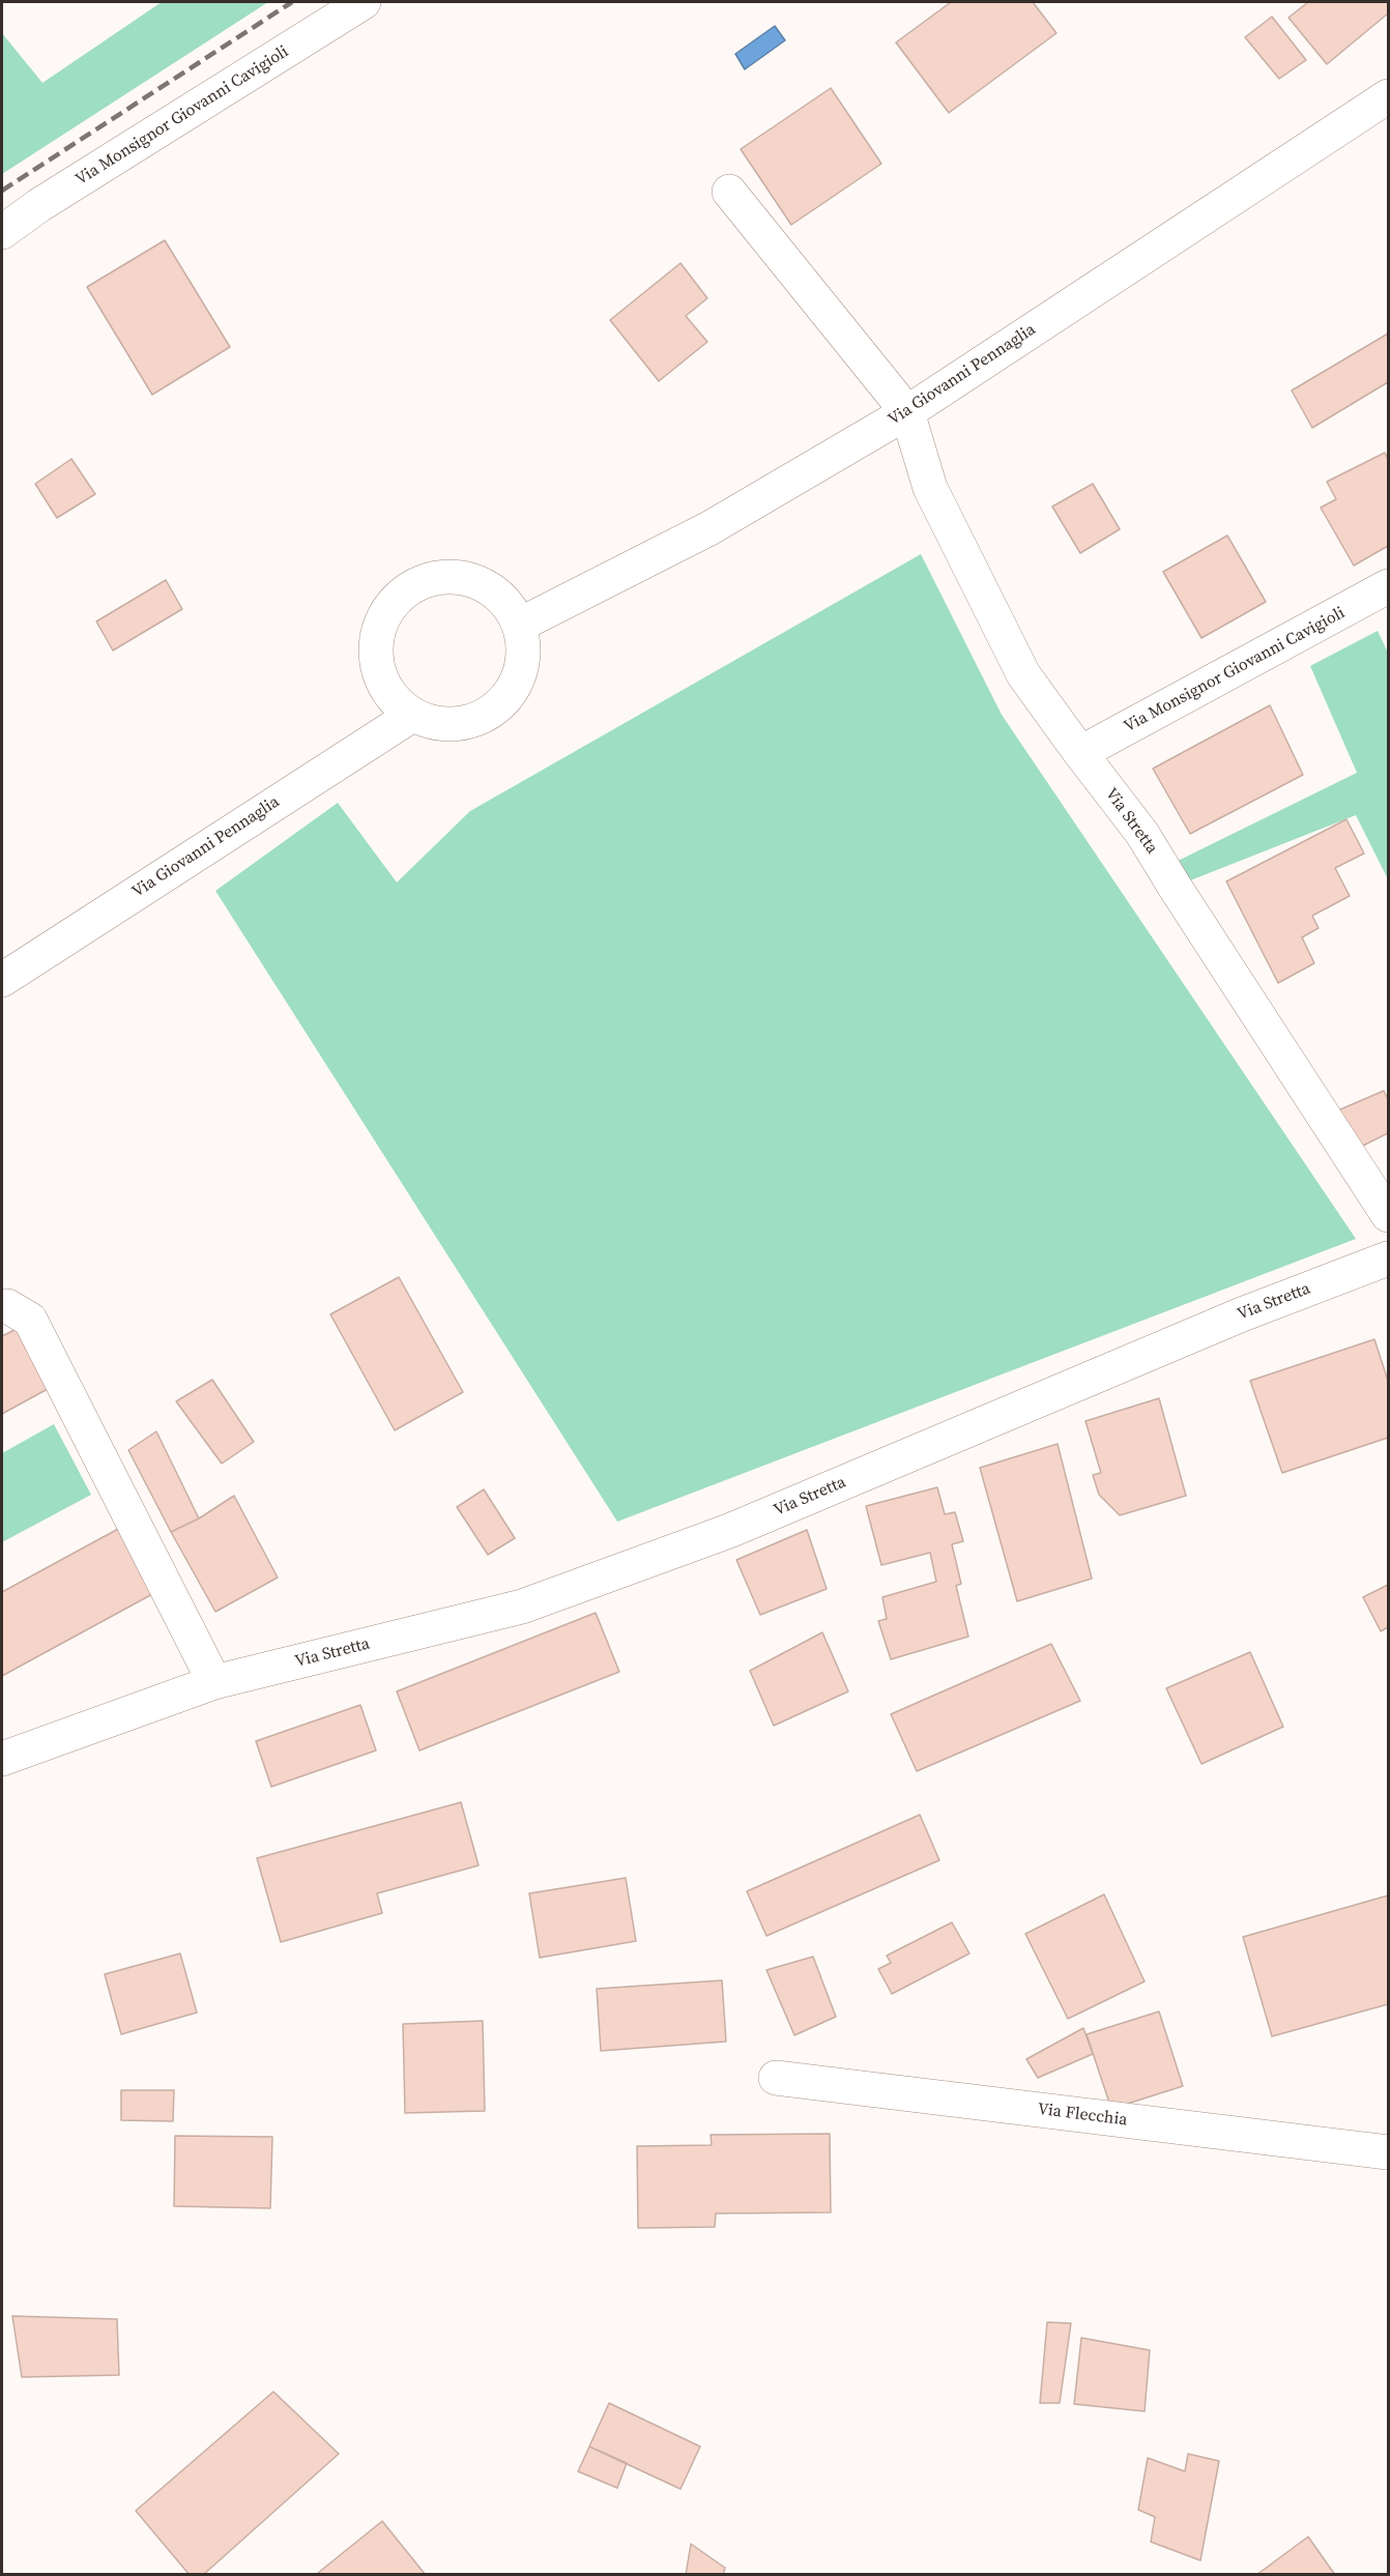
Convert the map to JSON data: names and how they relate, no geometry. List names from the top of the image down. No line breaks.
{"streets":{"street":["Via Monsignor Giovanni Cavigioli","Via Giovanni Pennaglia","Via Stretta","Via Flecchia"]},"crossings":[["Via Monsignor Giovanni Cavigioli","Via Stretta"],["Via Giovanni Pennaglia","Via Stretta"]]}
